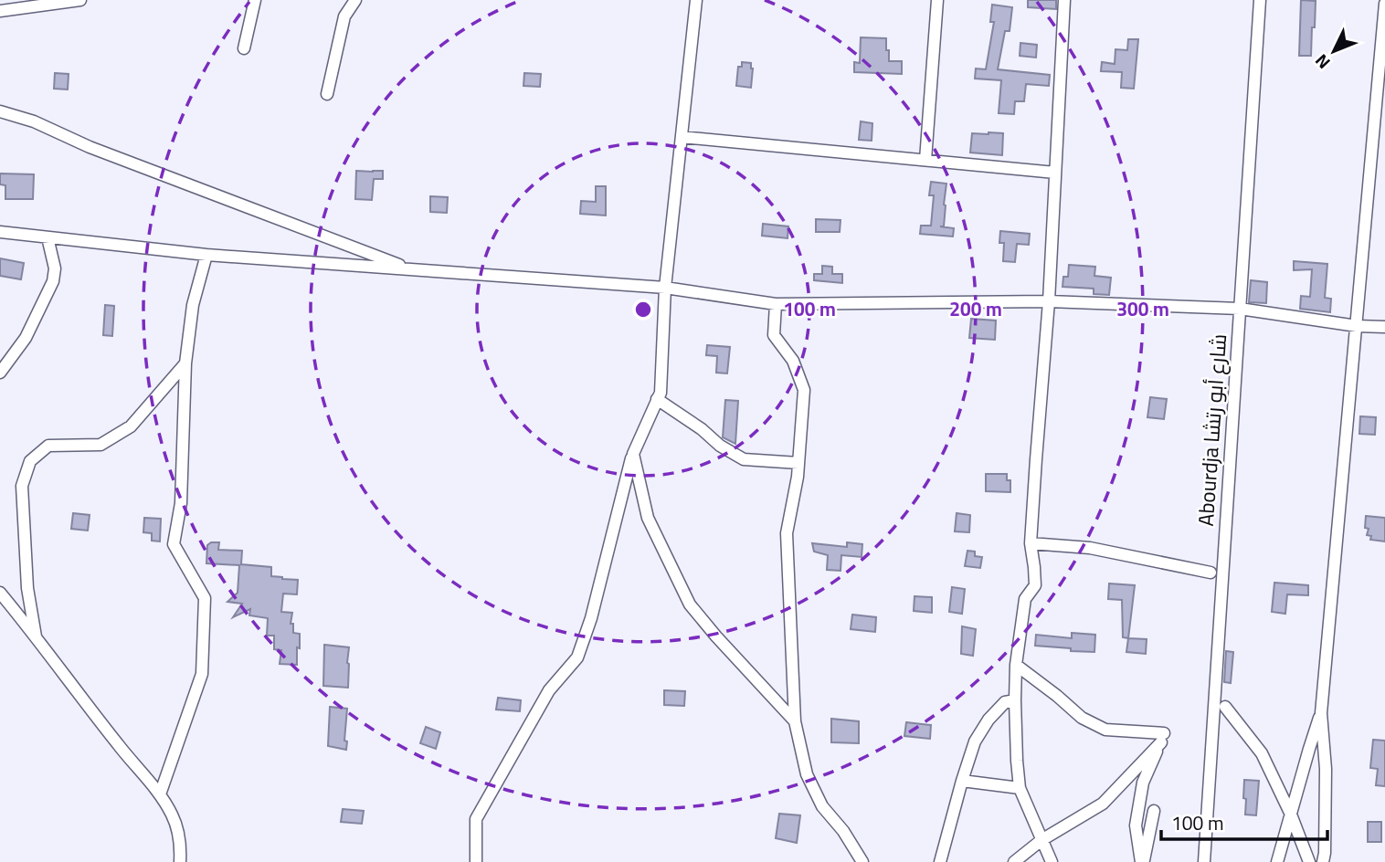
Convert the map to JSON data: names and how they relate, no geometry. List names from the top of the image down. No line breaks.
{"streets":{"street":["Abourdja شارع أبو رتشا"]},"scale_bar":"100 m","north":"bottom left","rings":["100 m","200 m","300 m"]}
